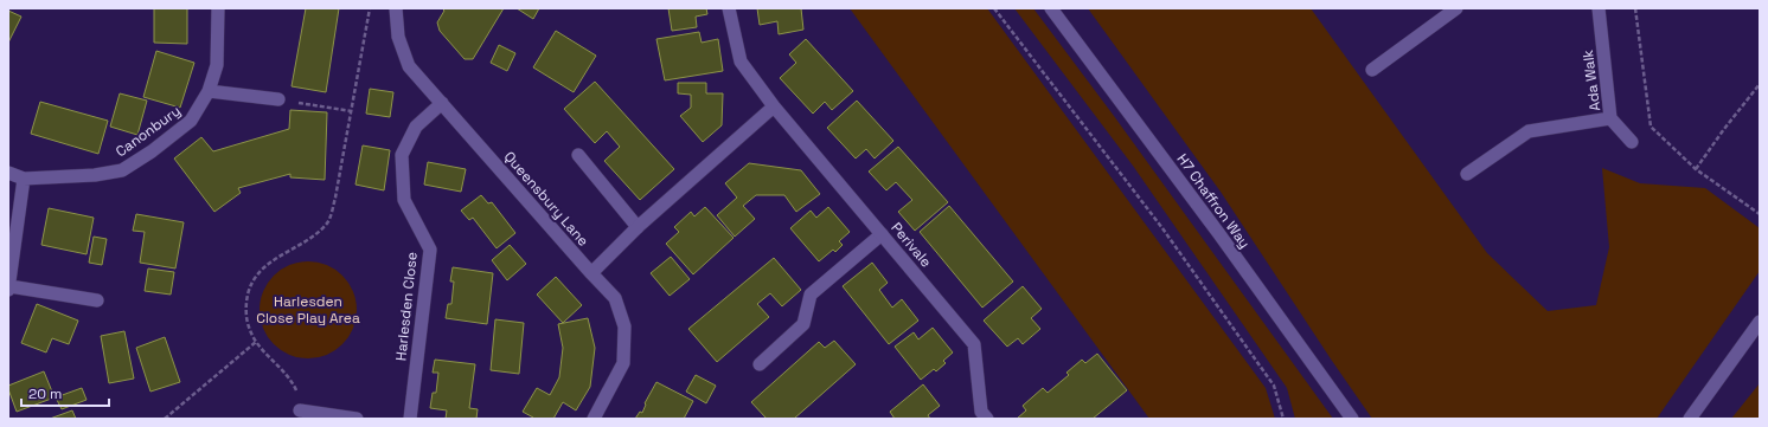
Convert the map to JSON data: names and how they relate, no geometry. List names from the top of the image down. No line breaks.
{"streets":{"street":["Ada Walk","Canonbury","Queensbury Lane","H7 Chaffron Way","Perivale","Harlesden Close"]},"crossings":[["Queensbury Lane","Harlesden Close"]],"parks":["Harlesden Close Play Area"],"scale_bar":"20 m"}
